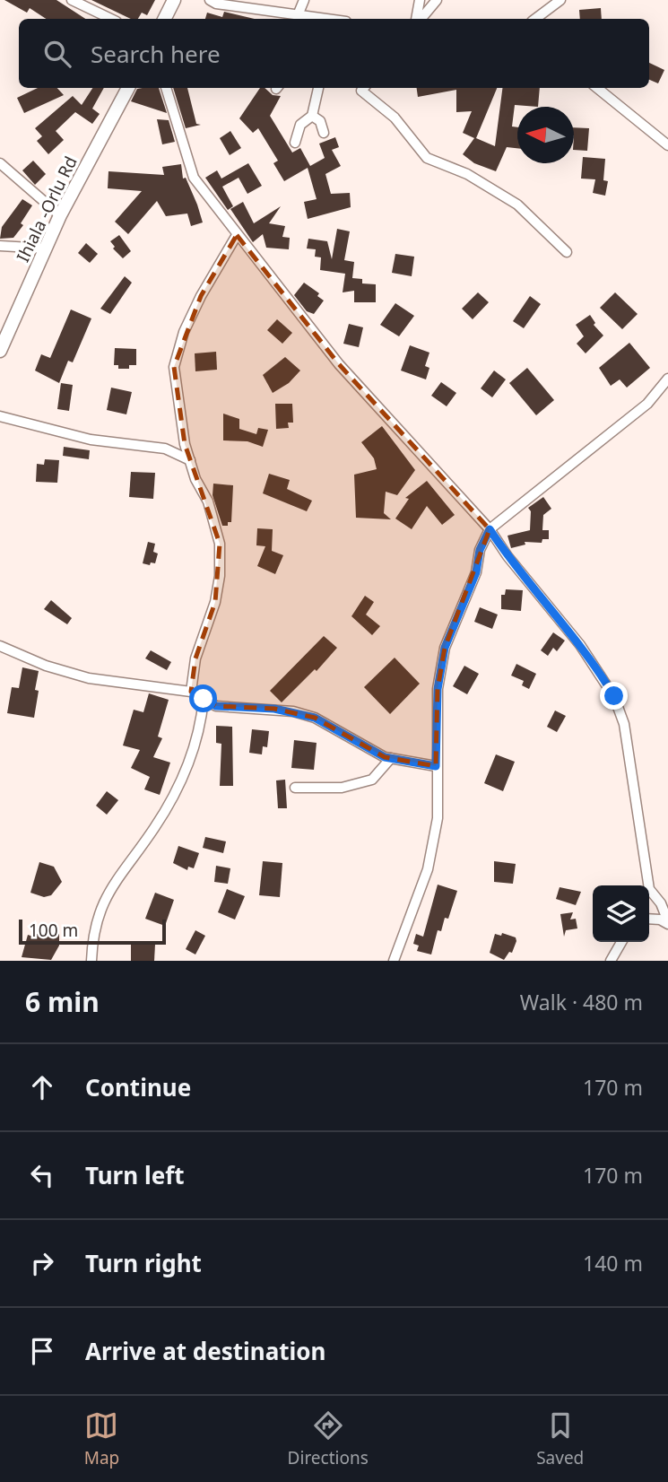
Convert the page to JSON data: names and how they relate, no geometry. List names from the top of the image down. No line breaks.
{"streets":{"main road":["Ihiala -Orlu Rd"]},"scale_bar":"100 m","north":"left","page":{"search":"Search here","scale":"100 m","heading":["6 min","Walk · 480 m"],"list":[["Continue","170 m"],["Turn left","170 m"],["Turn right","140 m"],"Arrive at destination"],"nav":["Map","Directions","Saved"]}}
